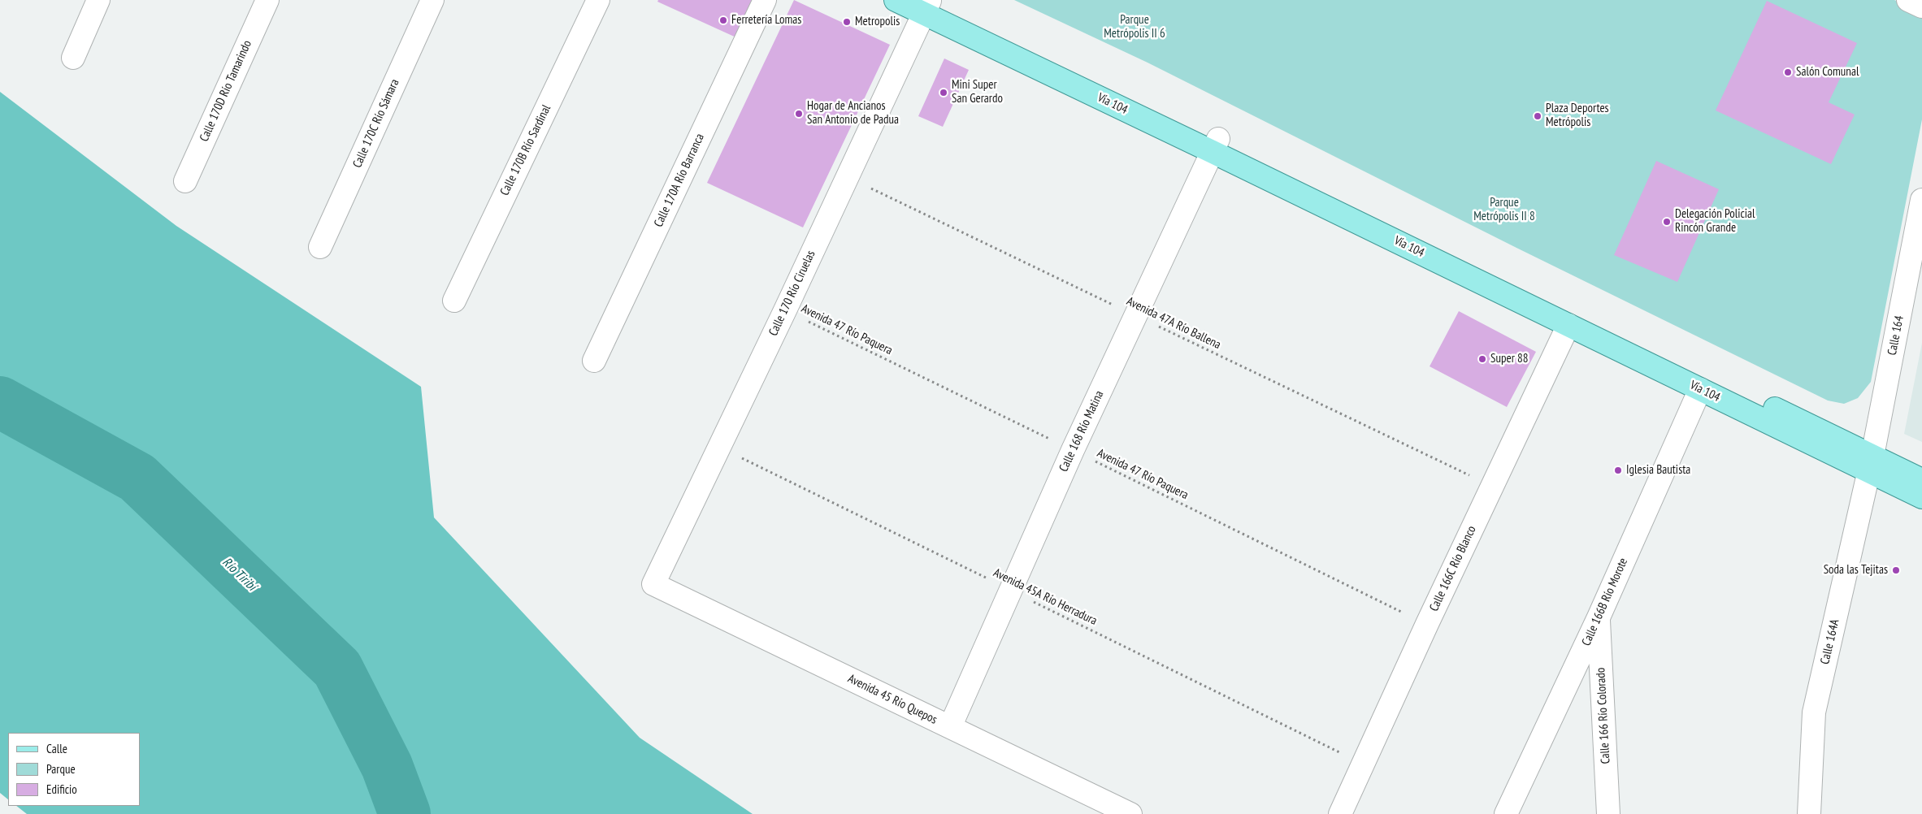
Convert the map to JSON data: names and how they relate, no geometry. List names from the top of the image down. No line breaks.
{"streets":{"main road":["Vía 104"],"street":["Calle 170D Río Tamarindo","Calle 170C Río Sámara","Calle 170B Río Sardinal","Calle 170A Río Barranca","Calle 170 Río Ciruelas","Calle 164","Calle 168 Río Matina","Calle 166C Río Blanco","Calle 166B Río Morote","Calle 164A","Avenida 45 Río Quepos","Calle 166 Río Colorado"],"path":["Avenida 47A Río Ballena","Avenida 47 Río Paquera","Avenida 45A Río Herradura"]},"crossings":[["Vía 104","Calle 170 Río Ciruelas"],["Vía 104","Calle 164"],["Vía 104","Calle 168 Río Matina"],["Vía 104","Calle 166C Río Blanco"],["Vía 104","Calle 166B Río Morote"],["Vía 104","Calle 164A"],["Calle 170 Río Ciruelas","Avenida 47A Río Ballena"],["Calle 170 Río Ciruelas","Avenida 47 Río Paquera"],["Calle 170 Río Ciruelas","Avenida 45A Río Herradura"],["Calle 170 Río Ciruelas","Avenida 45 Río Quepos"],["Avenida 47A Río Ballena","Calle 168 Río Matina"],["Avenida 47A Río Ballena","Calle 166C Río Blanco"],["Avenida 47 Río Paquera","Calle 168 Río Matina"],["Avenida 47 Río Paquera","Calle 166C Río Blanco"],["Calle 164","Calle 164A"],["Calle 168 Río Matina","Avenida 45A Río Herradura"],["Calle 168 Río Matina","Avenida 45 Río Quepos"],["Calle 166C Río Blanco","Avenida 45A Río Herradura"],["Calle 166B Río Morote","Calle 166 Río Colorado"]],"water":["Río Tiribí"],"parks":["Parque Metrópolis II 6","Parque Metrópolis II 8"],"places":["Ferretería Lomas","Metropolis","Salón Comunal","Mini Super San Gerardo","Hogar de Ancianos San Antonio de Padua","Plaza Deportes Metrópolis","Delegación Policial Rincón Grande","Super 88","Iglesia Bautista","Soda las Tejitas"],"legend":["Calle","Parque","Edificio"]}
